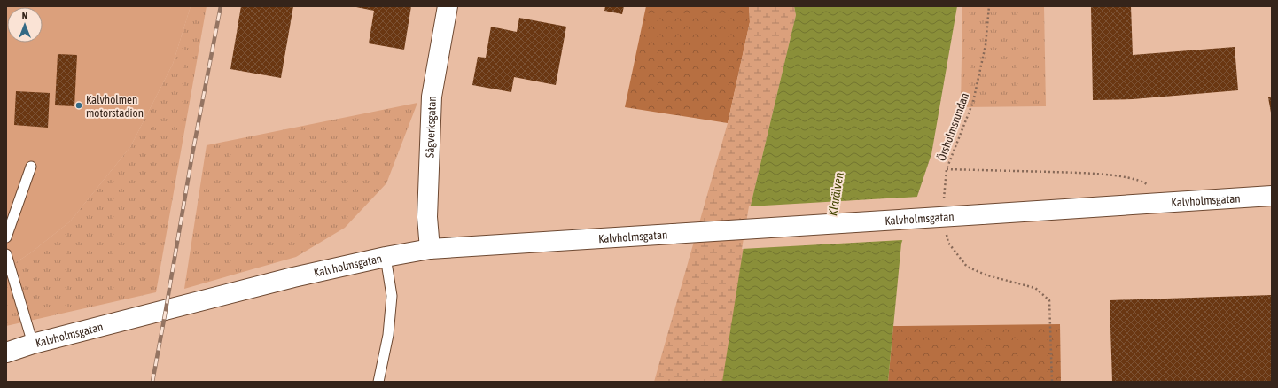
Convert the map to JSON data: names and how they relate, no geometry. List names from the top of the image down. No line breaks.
{"streets":{"street":["Sågverksgatan","Kalvholmsgatan"],"path":["Örsholmsrundan"]},"crossings":[["Sågverksgatan","Kalvholmsgatan"]],"water":["Klarälven"],"places":["Kalvholmen motorstadion"],"north":"top"}
